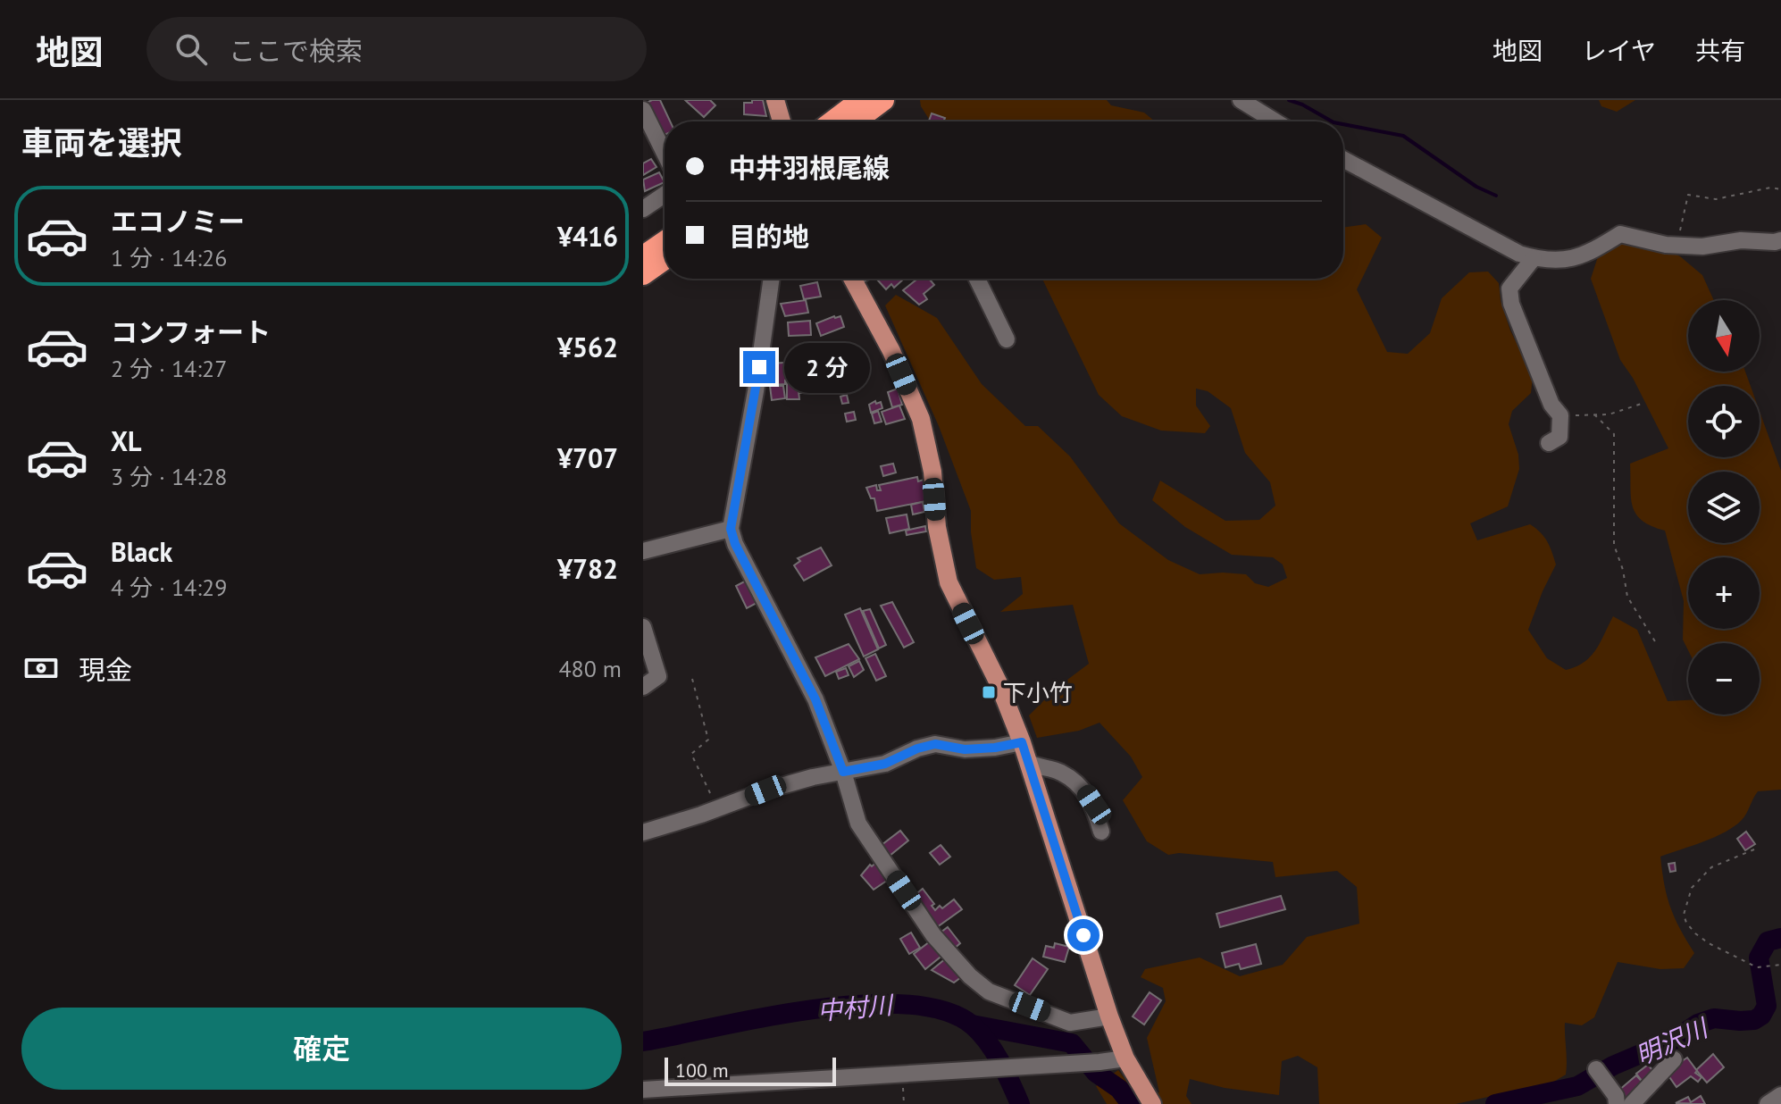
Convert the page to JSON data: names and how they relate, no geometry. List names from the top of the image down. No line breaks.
{"water":["中村川","明沢川"],"places":{"transit":["下小竹"]},"scale_bar":"100 m","north":"bottom","page":{"header":"地図","search":"ここで検索","nav":["地図","レイヤ","共有"],"heading":"車両を選択","banner":["中井羽根尾線","目的地"],"list":[{"name":"エコノミー","note":"1 分 · 14:26","value":"¥416"},{"name":"コンフォート","note":"2 分 · 14:27","value":"¥562"},{"name":"XL","note":"3 分 · 14:28","value":"¥707"},{"name":"Black","note":"4 分 · 14:29","value":"¥782"}],"map_buttons":["+","−"],"bubble":"2 分","pay":["現金","480 m"],"buttons":"確定","scale":"100 m"}}
